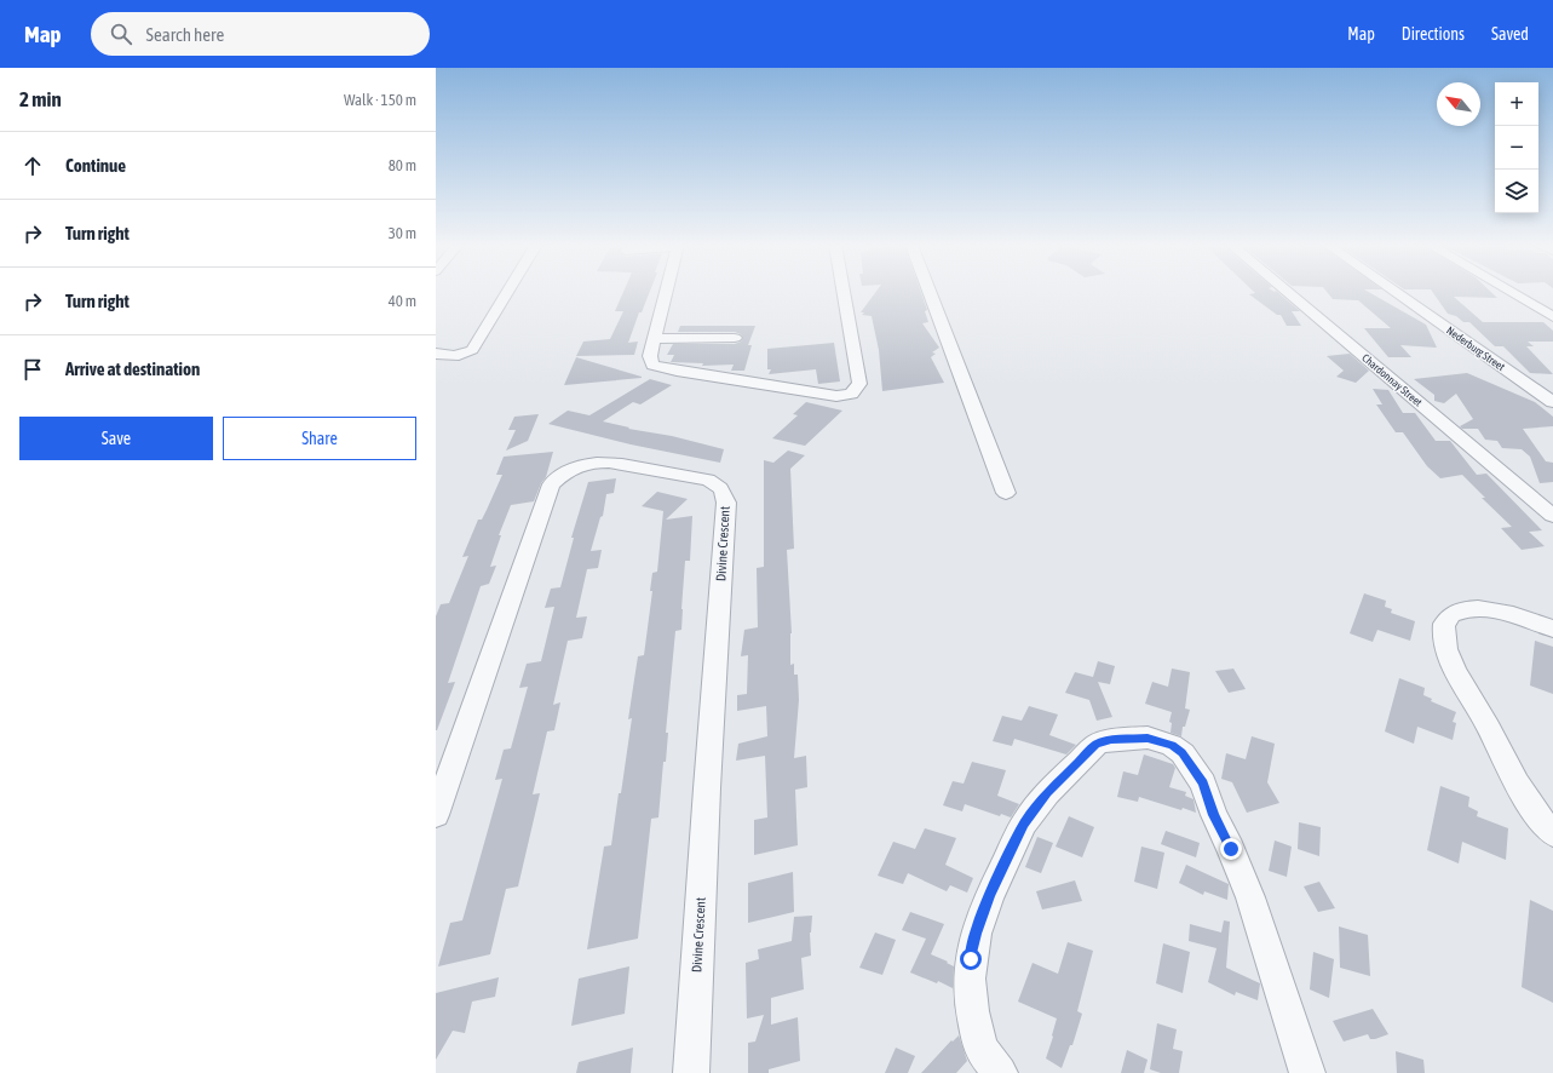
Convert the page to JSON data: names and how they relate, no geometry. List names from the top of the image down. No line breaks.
{"streets":{"street":["Nederburg Street","Chardonnay Street","Divine Crescent"]},"north":"top left","page":{"header":"Map","search":"Search here","nav":["Map","Directions","Saved"],"heading":["2 min","Walk · 150 m"],"map_buttons":["+","−"],"list":[["Continue","80 m"],["Turn right","30 m"],["Turn right","40 m"],"Arrive at destination"],"buttons":["Save","Share"]}}
